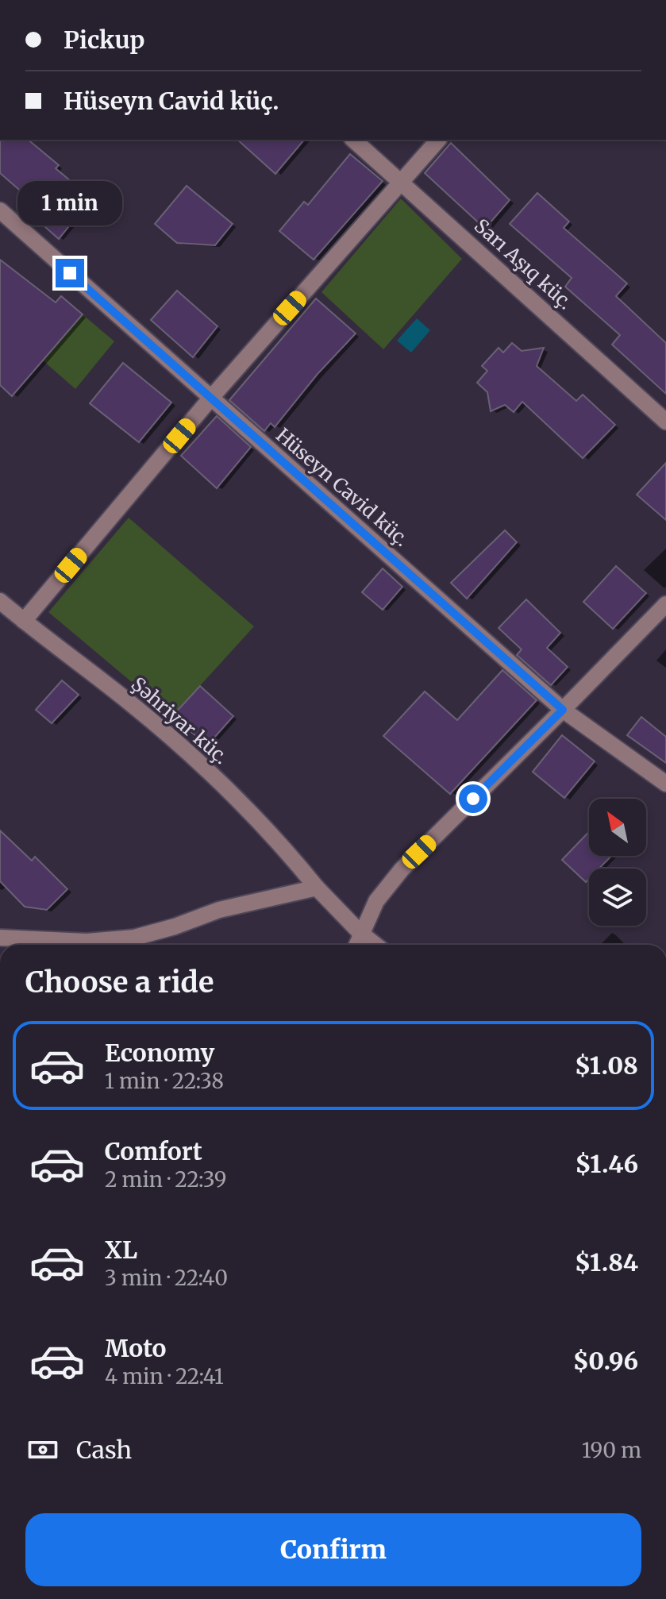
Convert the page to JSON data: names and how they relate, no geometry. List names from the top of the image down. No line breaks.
{"streets":{"street":["Sarı Aşıq küç.","Hüseyn Cavid küç.","Şəhriyar küç."]},"north":"top left","page":{"banner":["Pickup","Hüseyn Cavid küç."],"bubble":"1 min","heading":"Choose a ride","list":[{"name":"Economy","note":"1 min · 22:38","value":"$1.08"},{"name":"Comfort","note":"2 min · 22:39","value":"$1.46"},{"name":"XL","note":"3 min · 22:40","value":"$1.84"},{"name":"Moto","note":"4 min · 22:41","value":"$0.96"}],"pay":["Cash","190 m"],"buttons":"Confirm"}}
